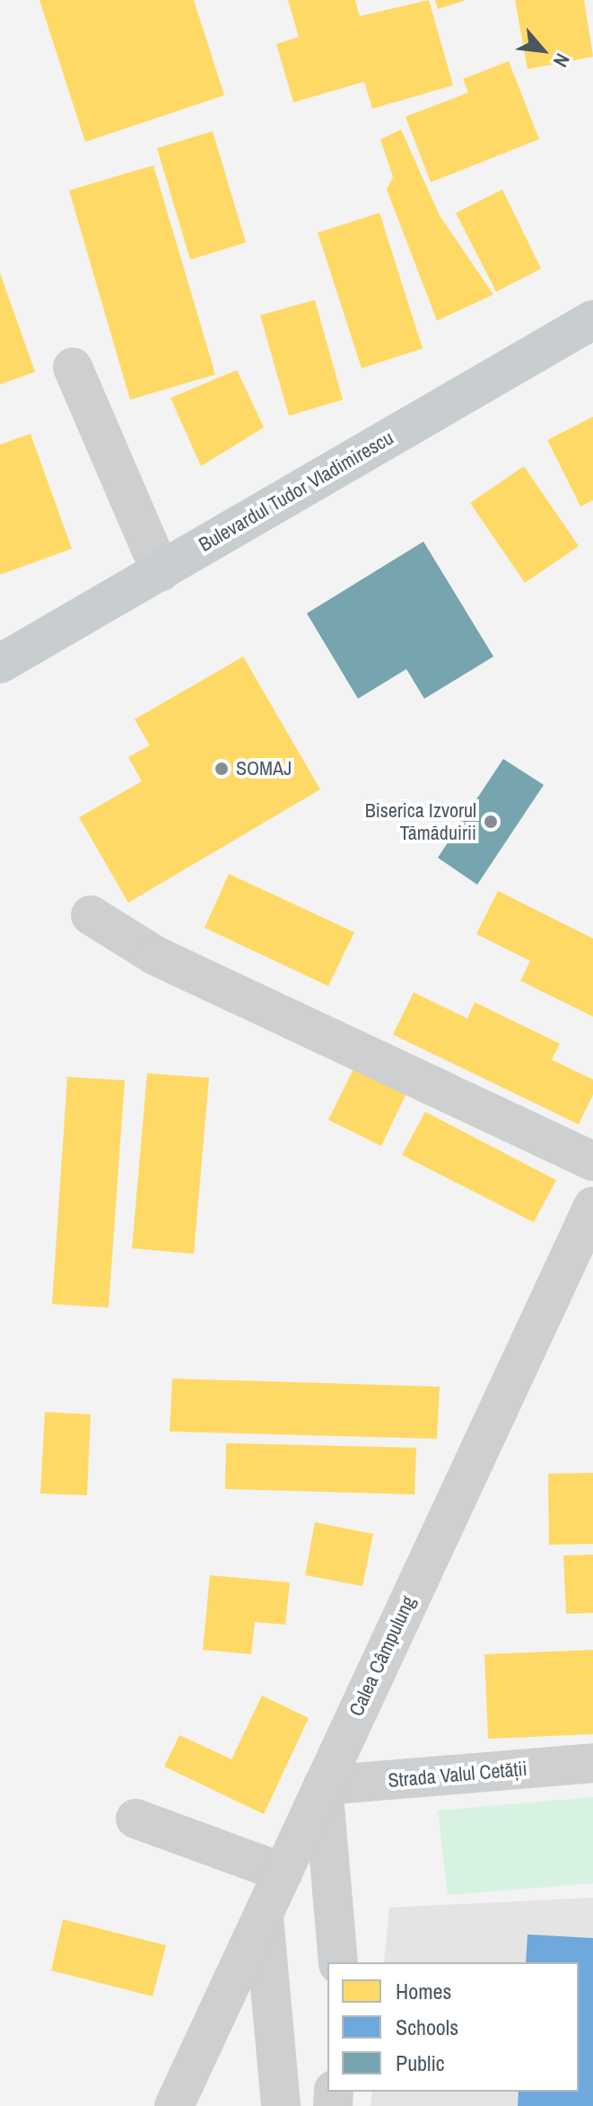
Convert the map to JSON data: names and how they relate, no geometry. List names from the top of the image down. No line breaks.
{"streets":{"main road":["Bulevardul Tudor Vladimirescu"],"street":["Calea Câmpulung","Strada Valul Cetății"]},"crossings":[["Calea Câmpulung","Strada Valul Cetății"]],"places":["SOMAJ","Biserica Izvorul Tămăduirii"],"legend":["Homes","Schools","Public"],"north":"bottom right"}
